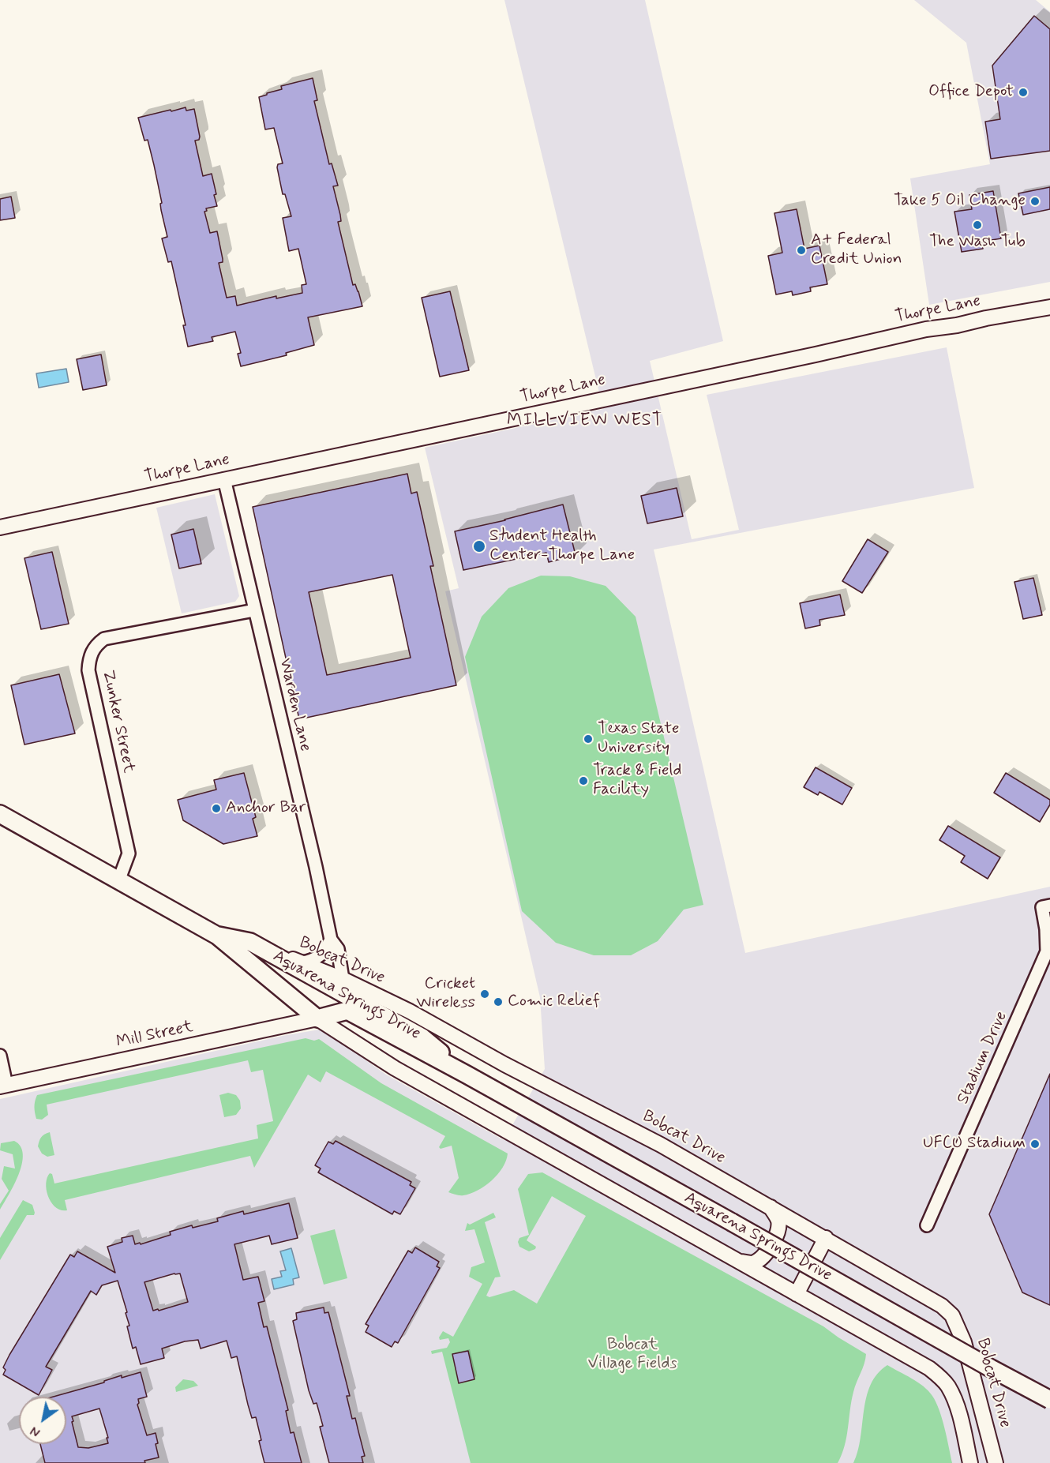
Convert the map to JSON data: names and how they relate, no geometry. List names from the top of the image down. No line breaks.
{"streets":{"main road":["Aquarena Springs Drive"],"street":["Thorpe Lane","Warden Lane","Zunker Street","Bobcat Drive","Mill Street","Stadium Drive"]},"crossings":[["Thorpe Lane","Warden Lane"],["Warden Lane","Zunker Street"],["Warden Lane","Bobcat Drive"],["Zunker Street","Aquarena Springs Drive"],["Bobcat Drive","Aquarena Springs Drive"],["Aquarena Springs Drive","Mill Street"]],"districts":["MILLVIEW WEST"],"parks":["Bobcat Village Fields"],"places":["Office Depot","Take 5 Oil Change","The Wash Tub","A+ Federal Credit Union","Student Health Center-Thorpe Lane","Texas State University","Track & Field Facility","Anchor Bar","Cricket Wireless","Comic Relief","UFCU Stadium"],"north":"bottom left"}
